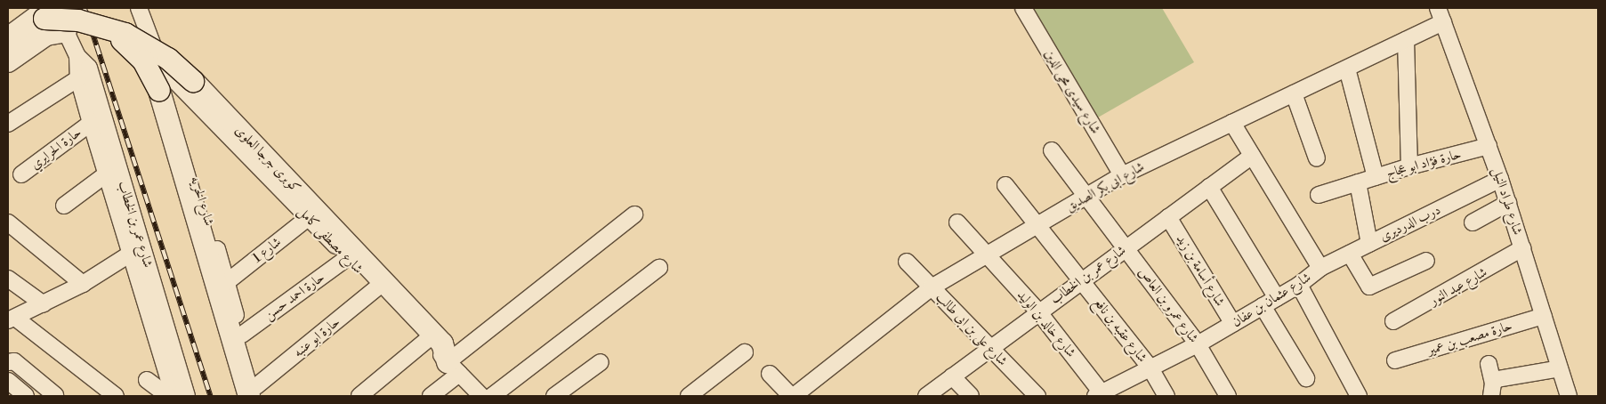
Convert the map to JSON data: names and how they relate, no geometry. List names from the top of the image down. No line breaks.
{"streets":{"street":["شارع سيدى محى الدين","حارة الحرايري","كوبرى جرجا العلوى","حارة فؤاد ابو عجاج","شارع ابى بكر الصديق","شارع الحريه","شارع طراد النيل","درب الدرديرى","شارع عمر بن الخطاب","شارع مصطفى كامل","شارع 1","شارع أسامة بن زيد","شارع عبد النور","حارة احمد حسن","شارع عثمان بن عفان","شارع عمرو بن العاص","شارع خالد بن الوليد","شارع على بن ابى طالب","شارع عقبه بن نافع","حارة ابو عنبه","حارة مصعب بن عمير"]},"crossings":[["شارع سيدى محى الدين","شارع ابى بكر الصديق"],["حارة الحرايري","شارع عمر بن الخطاب"],["كوبرى جرجا العلوى","شارع عمر بن الخطاب"],["كوبرى جرجا العلوى","شارع مصطفى كامل"],["حارة فؤاد ابو عجاج","شارع طراد النيل"],["شارع ابى بكر الصديق","شارع طراد النيل"],["شارع ابى بكر الصديق","شارع عثمان بن عفان"],["شارع ابى بكر الصديق","شارع عمرو بن العاص"],["شارع ابى بكر الصديق","شارع خالد بن الوليد"],["شارع ابى بكر الصديق","شارع على بن ابى طالب"],["شارع ابى بكر الصديق","شارع عقبه بن نافع"],["شارع الحريه","شارع مصطفى كامل"],["شارع الحريه","شارع 1"],["شارع الحريه","حارة احمد حسن"],["شارع الحريه","حارة ابو عنبه"],["شارع طراد النيل","درب الدرديرى"],["شارع طراد النيل","شارع عبد النور"],["شارع طراد النيل","حارة مصعب بن عمير"],["درب الدرديرى","شارع عثمان بن عفان"],["شارع عمر بن الخطاب","شارع أسامة بن زيد"],["شارع عمر بن الخطاب","شارع عثمان بن عفان"],["شارع عمر بن الخطاب","شارع عمرو بن العاص"],["شارع عمر بن الخطاب","شارع خالد بن الوليد"],["شارع عمر بن الخطاب","شارع على بن ابى طالب"],["شارع عمر بن الخطاب","شارع عقبه بن نافع"],["شارع مصطفى كامل","شارع 1"],["شارع مصطفى كامل","حارة احمد حسن"],["شارع مصطفى كامل","حارة ابو عنبه"],["شارع أسامة بن زيد","شارع عثمان بن عفان"],["شارع عثمان بن عفان","شارع عمرو بن العاص"],["شارع عثمان بن عفان","شارع خالد بن الوليد"],["شارع عثمان بن عفان","شارع عقبه بن نافع"]]}
